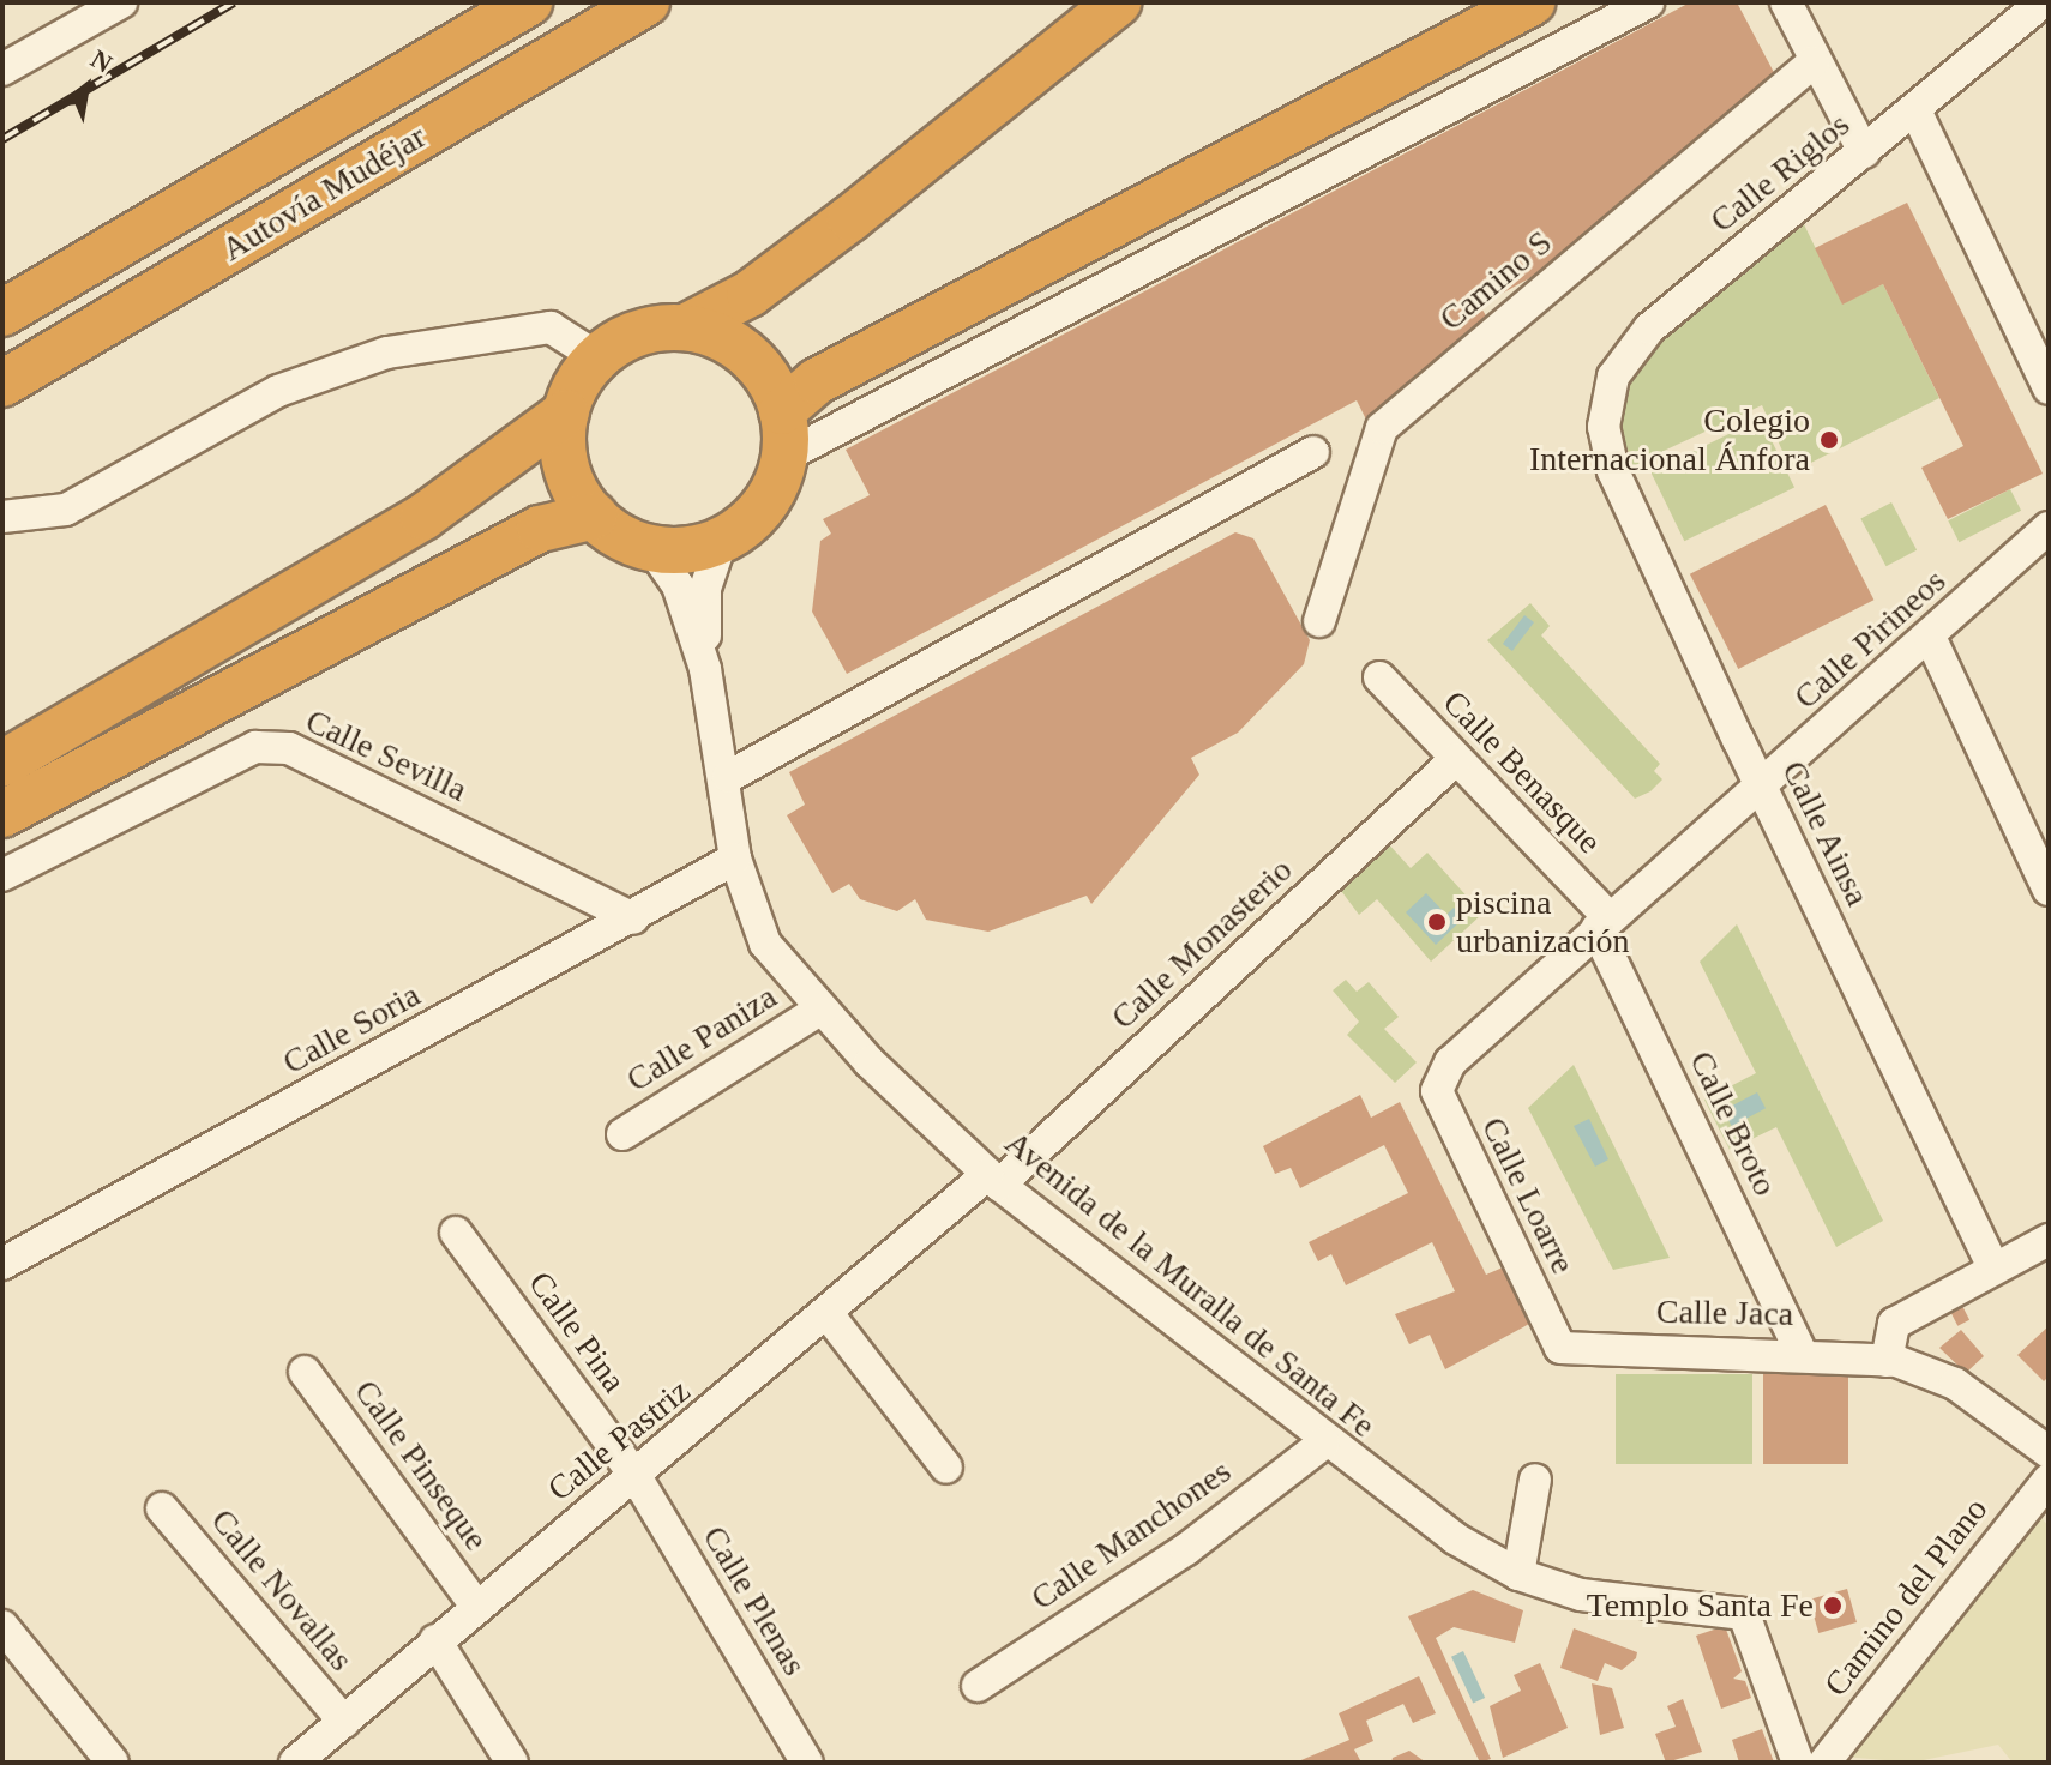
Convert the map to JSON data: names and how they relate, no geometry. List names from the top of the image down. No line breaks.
{"streets":{"highway":["Autovía Mudéjar"],"street":["Calle Riglos","Camino S","Calle Pirineos","Calle Sevilla","Calle Benasque","Calle Ainsa","Calle Monasterio","Calle Soria","Calle Paniza","Calle Broto","Calle Loarre","Avenida de la Muralla de Santa Fe","Calle Jaca","Calle Pina","Calle Pastriz","Calle Pinseque","Calle Manchones","Calle Novallas","Camino del Plano","Calle Plenas"]},"crossings":[["Calle Riglos","Calle Ainsa"],["Calle Pirineos","Calle Benasque"],["Calle Pirineos","Calle Ainsa"],["Calle Pirineos","Calle Broto"],["Calle Pirineos","Calle Loarre"],["Calle Sevilla","Calle Soria"],["Calle Benasque","Calle Monasterio"],["Calle Benasque","Calle Broto"],["Calle Monasterio","Avenida de la Muralla de Santa Fe"],["Calle Monasterio","Calle Pastriz"],["Calle Soria","Avenida de la Muralla de Santa Fe"],["Calle Paniza","Avenida de la Muralla de Santa Fe"],["Calle Broto","Calle Jaca"],["Calle Loarre","Calle Jaca"],["Avenida de la Muralla de Santa Fe","Calle Pastriz"],["Avenida de la Muralla de Santa Fe","Calle Manchones"],["Calle Pina","Calle Pastriz"],["Calle Pina","Calle Plenas"],["Calle Pastriz","Calle Pinseque"],["Calle Pastriz","Calle Novallas"],["Calle Pastriz","Calle Plenas"]],"places":["Colegio Internacional Ánfora","piscina urbanización","Templo Santa Fe"],"north":"top right"}
